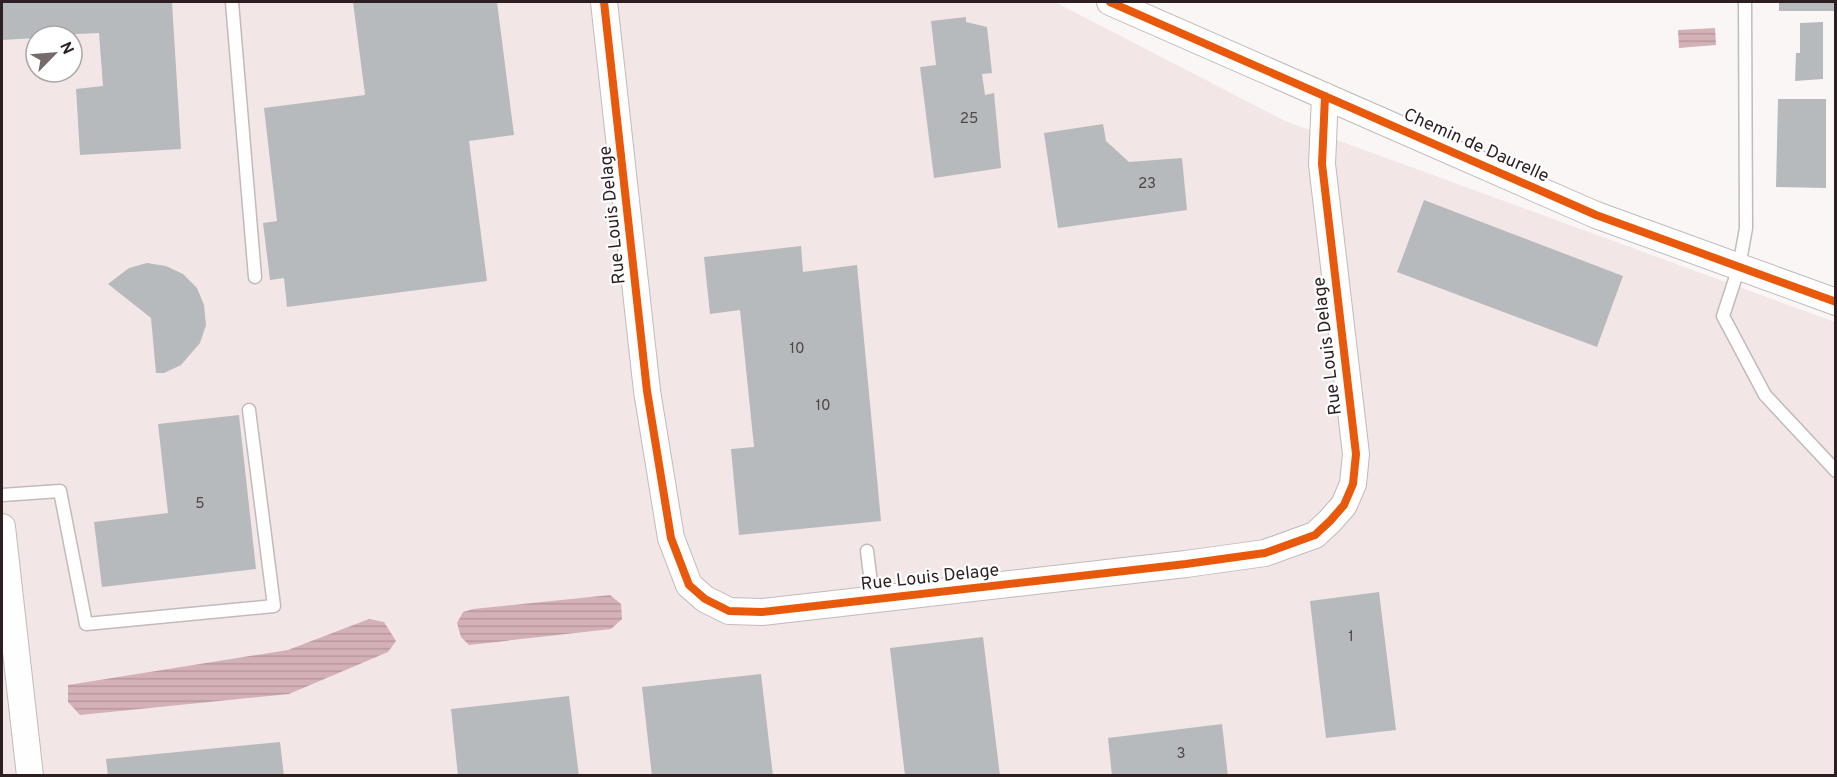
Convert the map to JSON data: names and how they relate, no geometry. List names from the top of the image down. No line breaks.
{"streets":{"street":["Chemin de Daurelle","Rue Louis Delage"]},"crossings":[["Chemin de Daurelle","Rue Louis Delage"]],"house_numbers":["25","23","10","10","5","1","3"],"north":"top right"}
